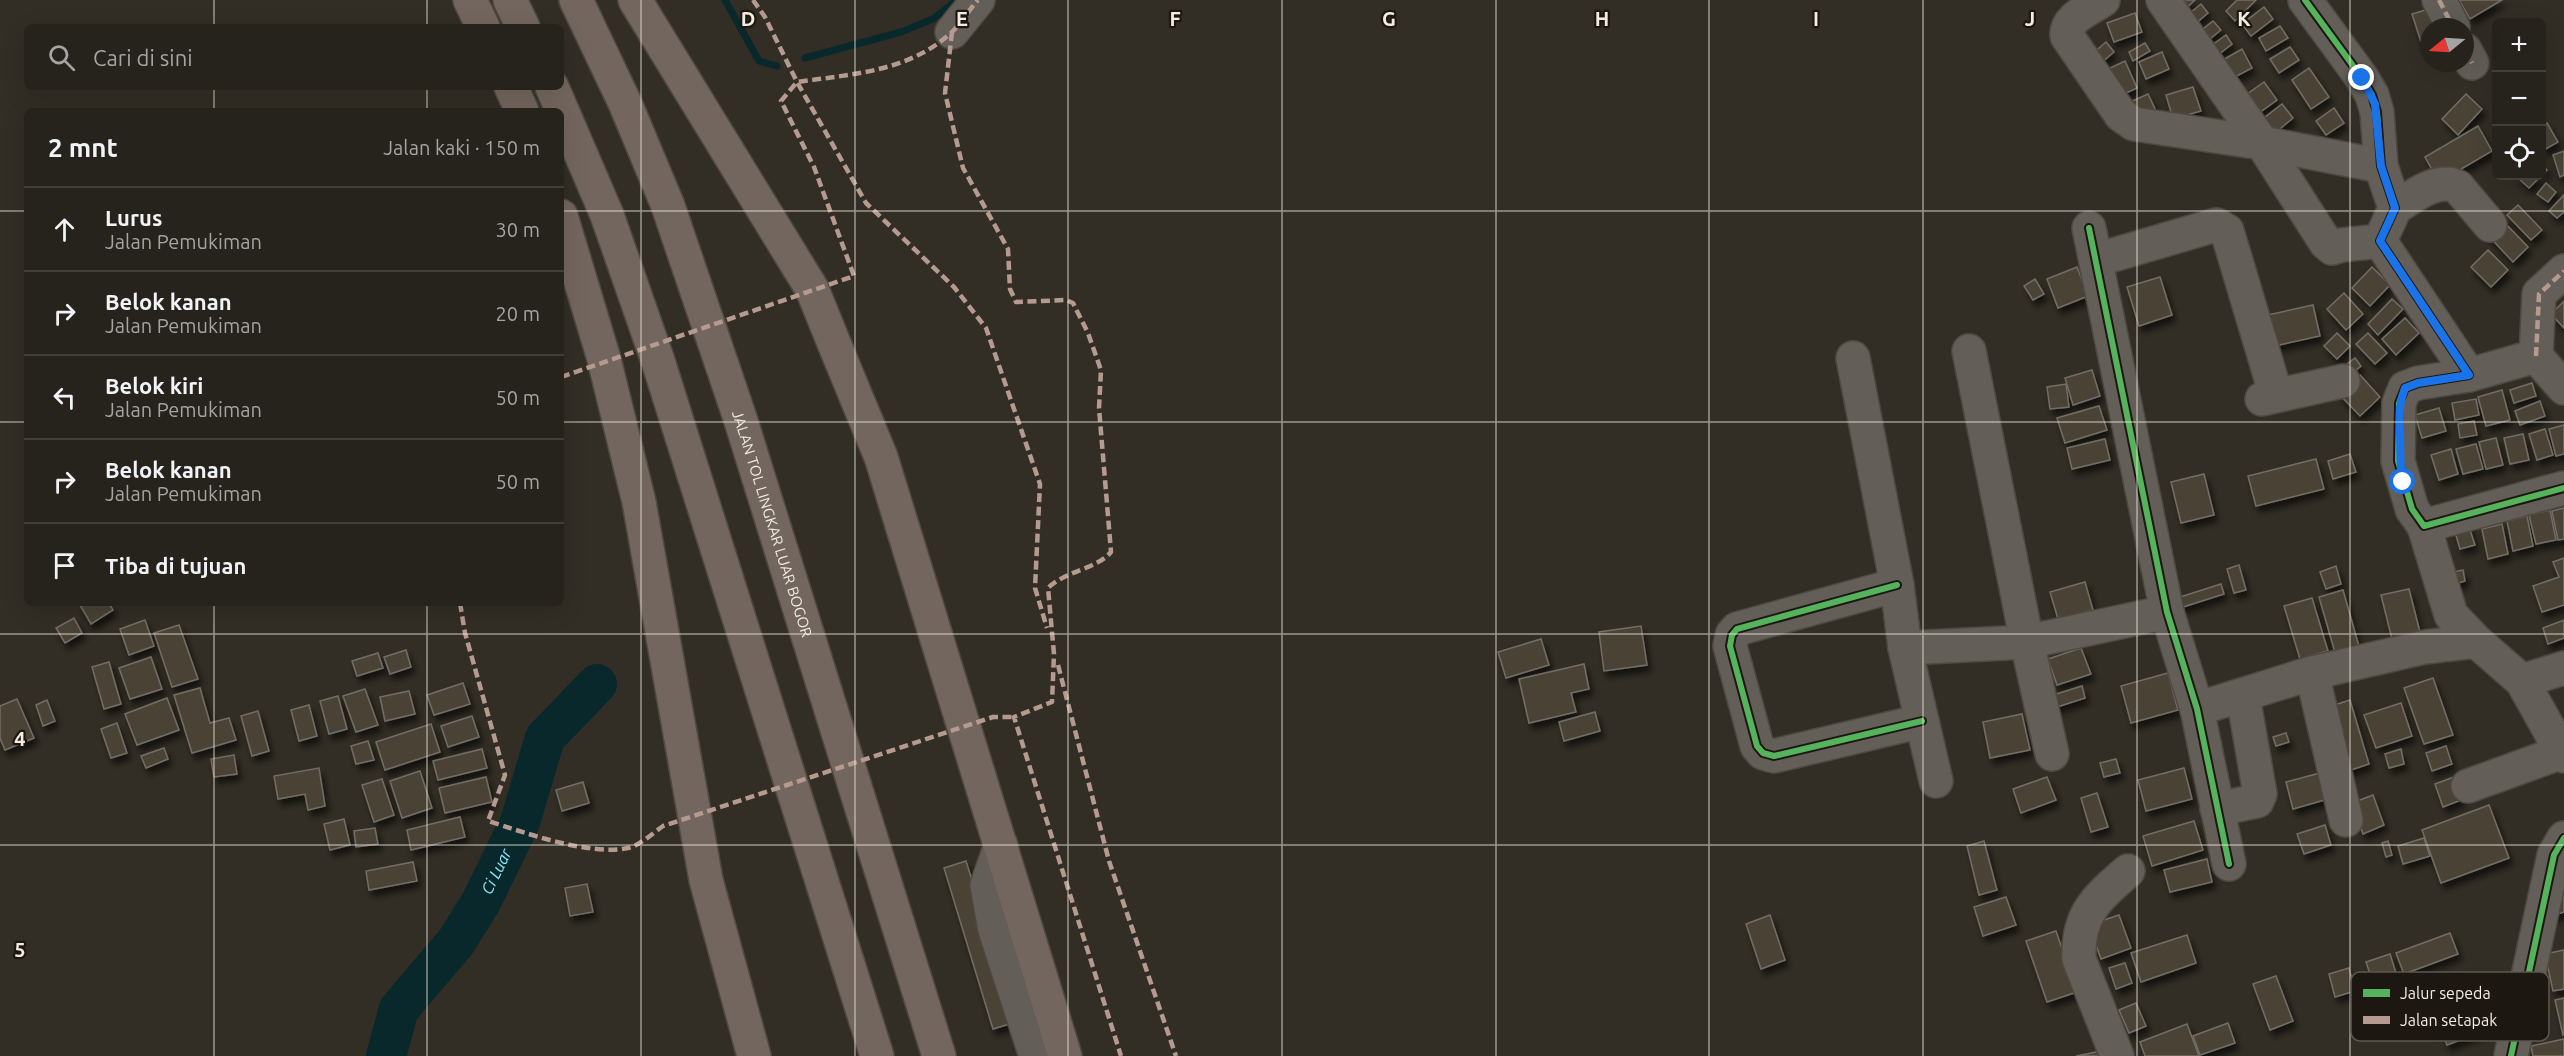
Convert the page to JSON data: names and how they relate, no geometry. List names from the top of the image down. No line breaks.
{"streets":{"highway":["JALAN TOL LINGKAR LUAR BOGOR"]},"water":["Ci Luar"],"legend":["Jalur sepeda","Jalan setapak"],"north":"left","page":{"map_buttons":["+","−"],"search":"Cari di sini","heading":["2 mnt","Jalan kaki · 150 m"],"list":[["Lurus","Jalan Pemukiman","30 m"],["Belok kanan","Jalan Pemukiman","20 m"],["Belok kiri","Jalan Pemukiman","50 m"],["Belok kanan","Jalan Pemukiman","50 m"],"Tiba di tujuan"]},"grid":{"columns":["D","E","F","G","H","I","J","K"],"rows":["4","5"]}}
